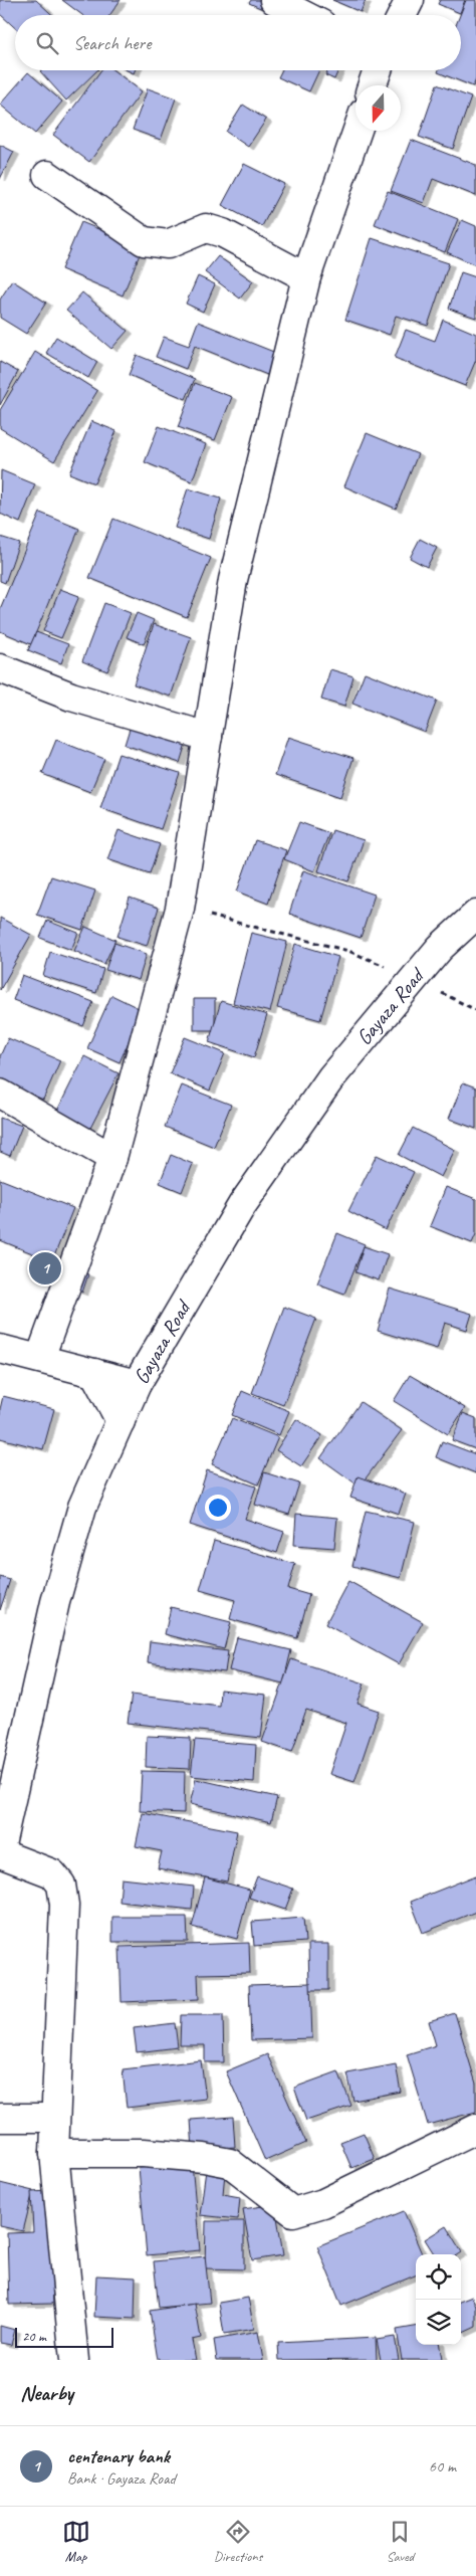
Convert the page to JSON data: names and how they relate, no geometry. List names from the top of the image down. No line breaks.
{"streets":{"street":["Gayaza Road"]},"scale_bar":"20 m","north":"bottom","page":{"search":"Search here","pins":"1","scale":"20 m","heading":"Nearby","list":[{"mark":"1","name":"centenary bank","note":"Bank · Gayaza Road","value":"60 m"}],"nav":["Map","Directions","Saved"]}}
